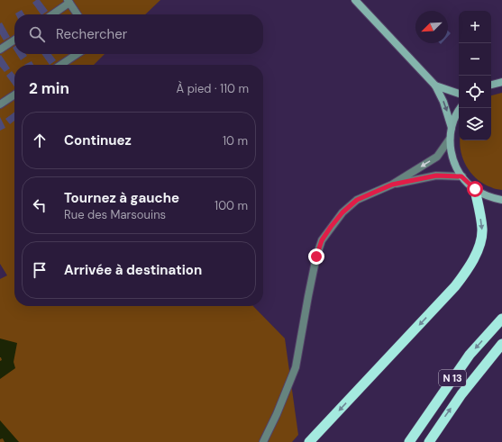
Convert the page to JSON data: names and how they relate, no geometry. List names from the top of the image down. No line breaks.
{"streets":{"highway":["N 13"]},"north":"bottom left","page":{"map_buttons":["+","−"],"search":"Rechercher","heading":["2 min","À pied · 110 m"],"list":[["Continuez","10 m"],["Tournez à gauche","Rue des Marsouins","100 m"],"Arrivée à destination"]}}
